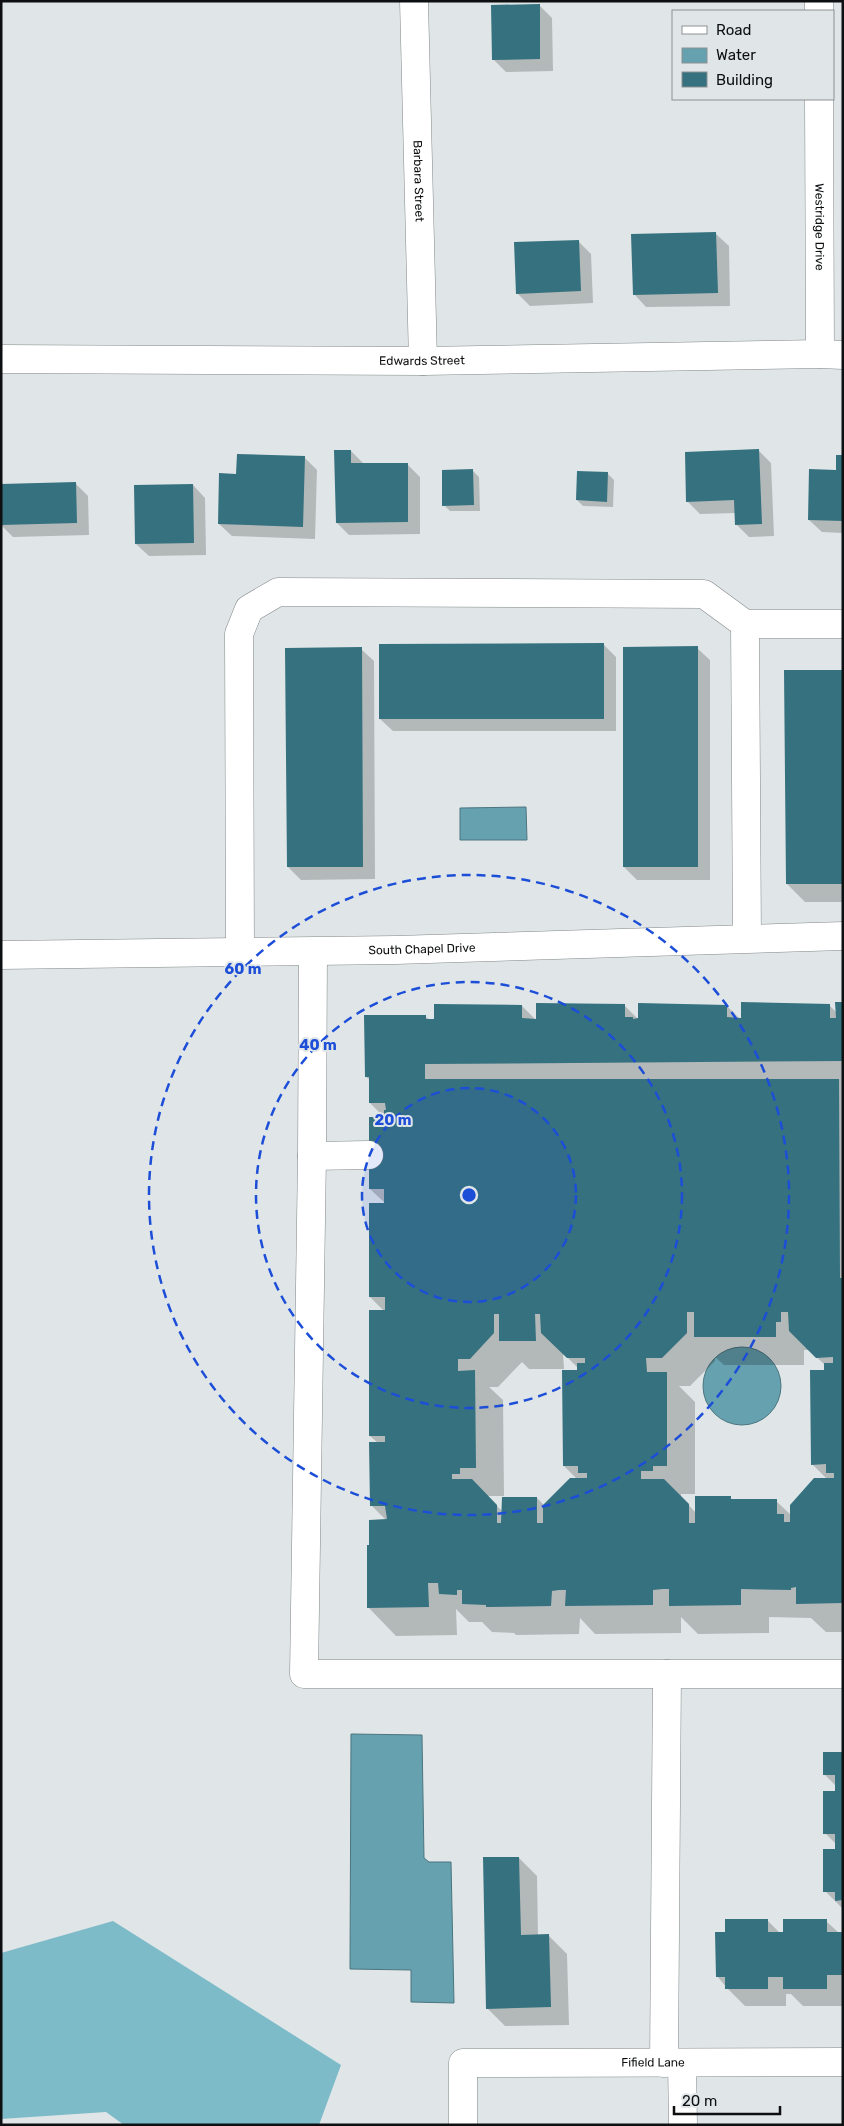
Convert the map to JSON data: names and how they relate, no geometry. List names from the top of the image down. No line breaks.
{"streets":{"street":["Barbara Street","Westridge Drive","Edwards Street","South Chapel Drive","Fifield Lane"]},"crossings":[["Barbara Street","Edwards Street"],["Westridge Drive","Edwards Street"]],"legend":["Road","Water","Building"],"scale_bar":"20 m","rings":["60 m","40 m","20 m"]}
